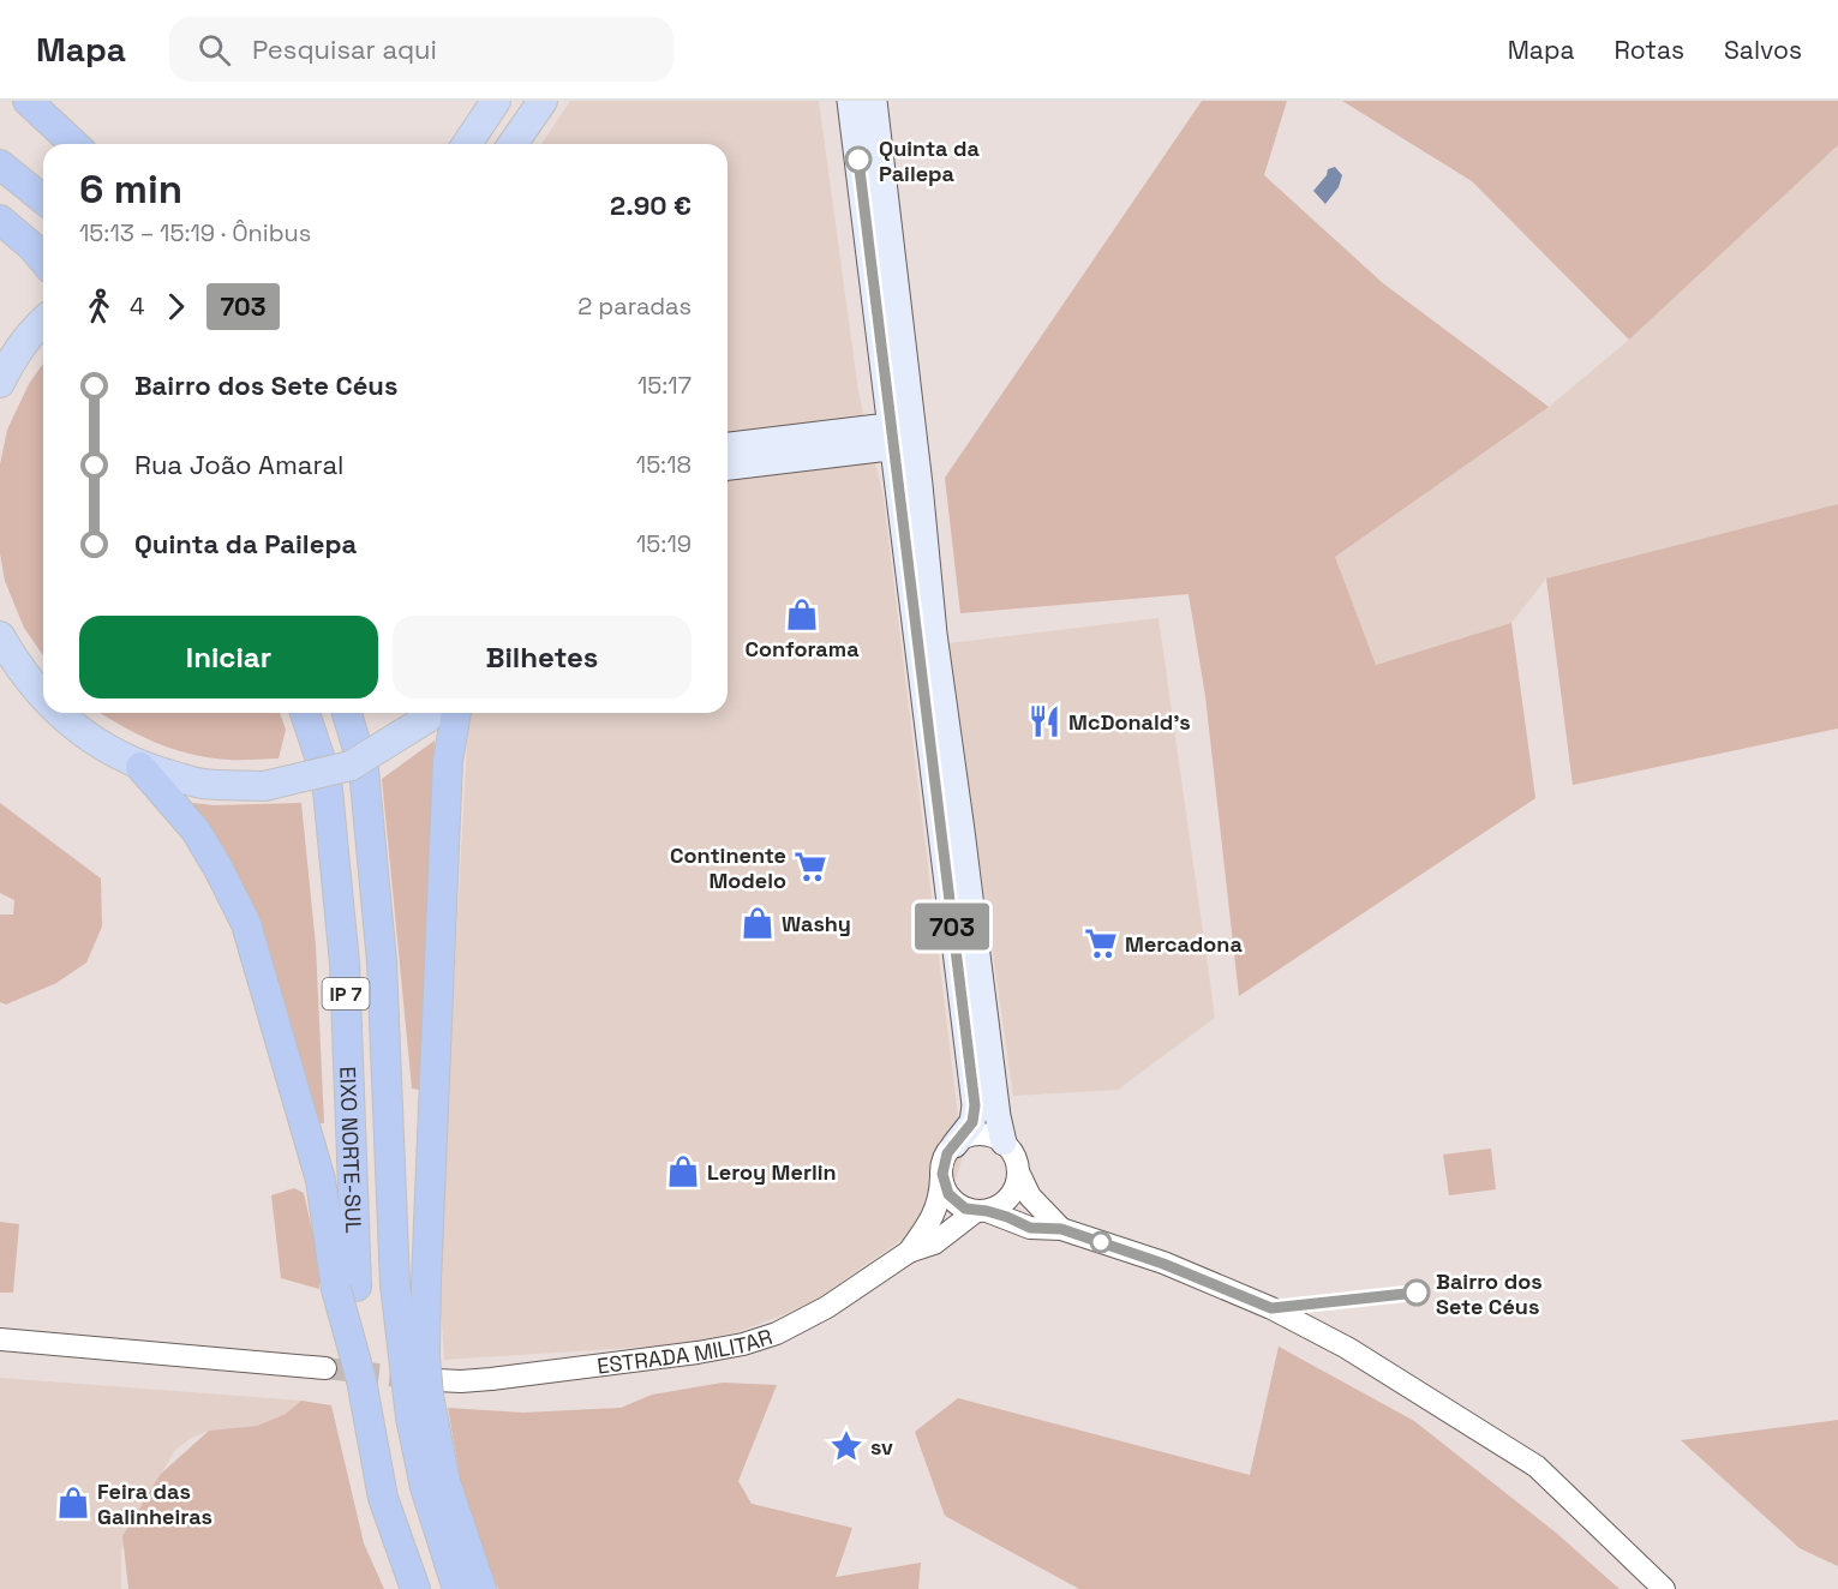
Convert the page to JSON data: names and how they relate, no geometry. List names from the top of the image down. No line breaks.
{"streets":{"highway":["IP 7","EIXO NORTE-SUL"],"street":["ESTRADA MILITAR"]},"places":{"other":["Quinta da Pailepa","Bairro dos Sete Céus"],"shop":["Conforama","Washy","Leroy Merlin","Feira das Galinheiras"],"restaurant":["McDonald's"],"supermarket":["Continente Modelo","Mercadona"],"place":["sv"]},"lines":["bus line 703"],"page":{"header":"Mapa","search":"Pesquisar aqui","nav":["Mapa","Rotas","Salvos"],"on_map":"703","heading":["6 min","15:13 – 15:19 · Ônibus","2.90 €"],"legs":["4","703","2 paradas"],"list":[{"name":"Bairro dos Sete Céus","value":"15:17"},{"name":"Rua João Amaral","value":"15:18"},{"name":"Quinta da Pailepa","value":"15:19"}],"buttons":["Iniciar","Bilhetes"]}}
